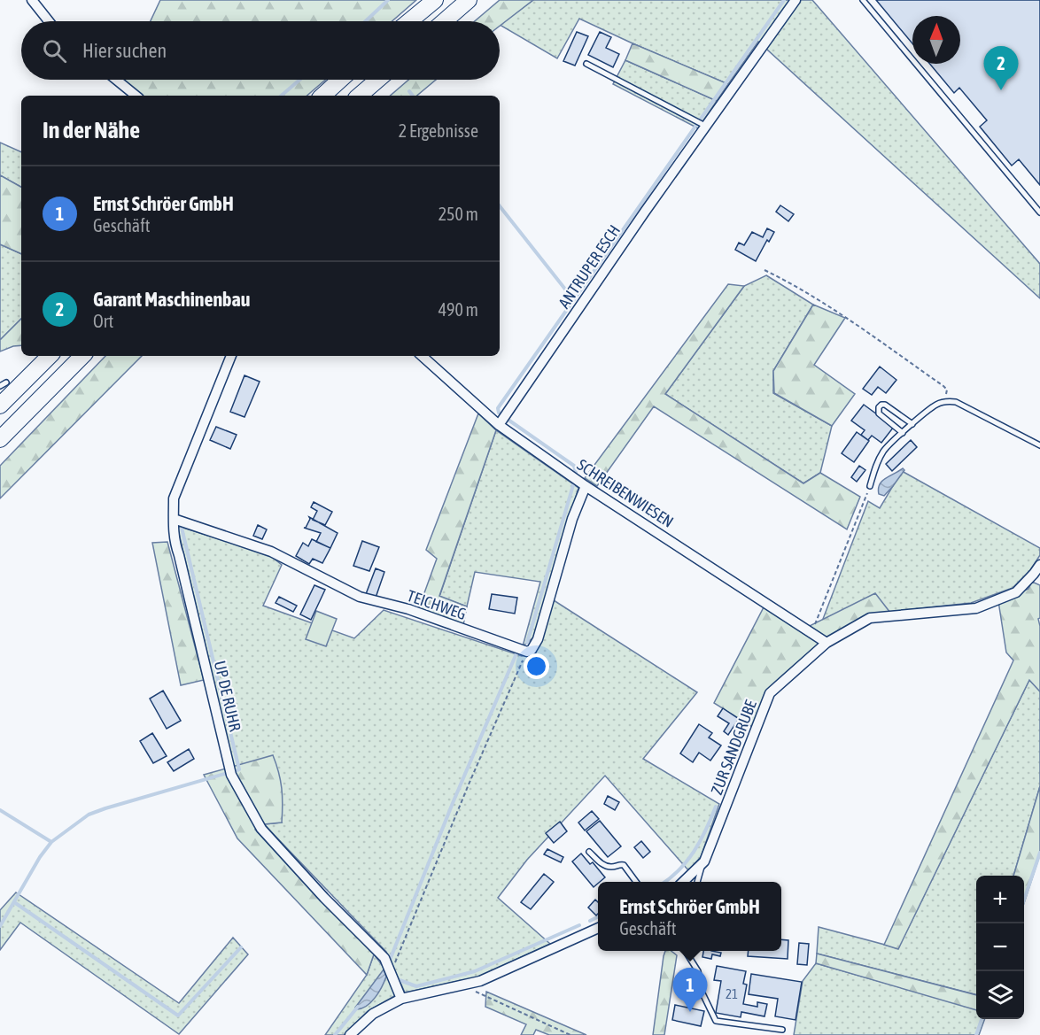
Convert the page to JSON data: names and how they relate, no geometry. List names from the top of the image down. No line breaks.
{"streets":{"street":["ANTRUPER ESCH","SCHREIBENWIESEN","TEICHWEG","UP DE RUHR","ZUR SANDGRUBE"]},"crossings":[["ANTRUPER ESCH","SCHREIBENWIESEN"],["SCHREIBENWIESEN","ZUR SANDGRUBE"],["TEICHWEG","UP DE RUHR"]],"house_numbers":["21"],"north":"top","page":{"search":"Hier suchen","pins":["2","1"],"heading":["In der Nähe","2 Ergebnisse"],"list":[{"mark":"1","name":"Ernst Schröer GmbH","note":"Geschäft","value":"250 m"},{"mark":"2","name":"Garant Maschinenbau","note":"Ort","value":"490 m"}],"map_buttons":["+","−"],"popup":["Ernst Schröer GmbH","Geschäft"]}}
